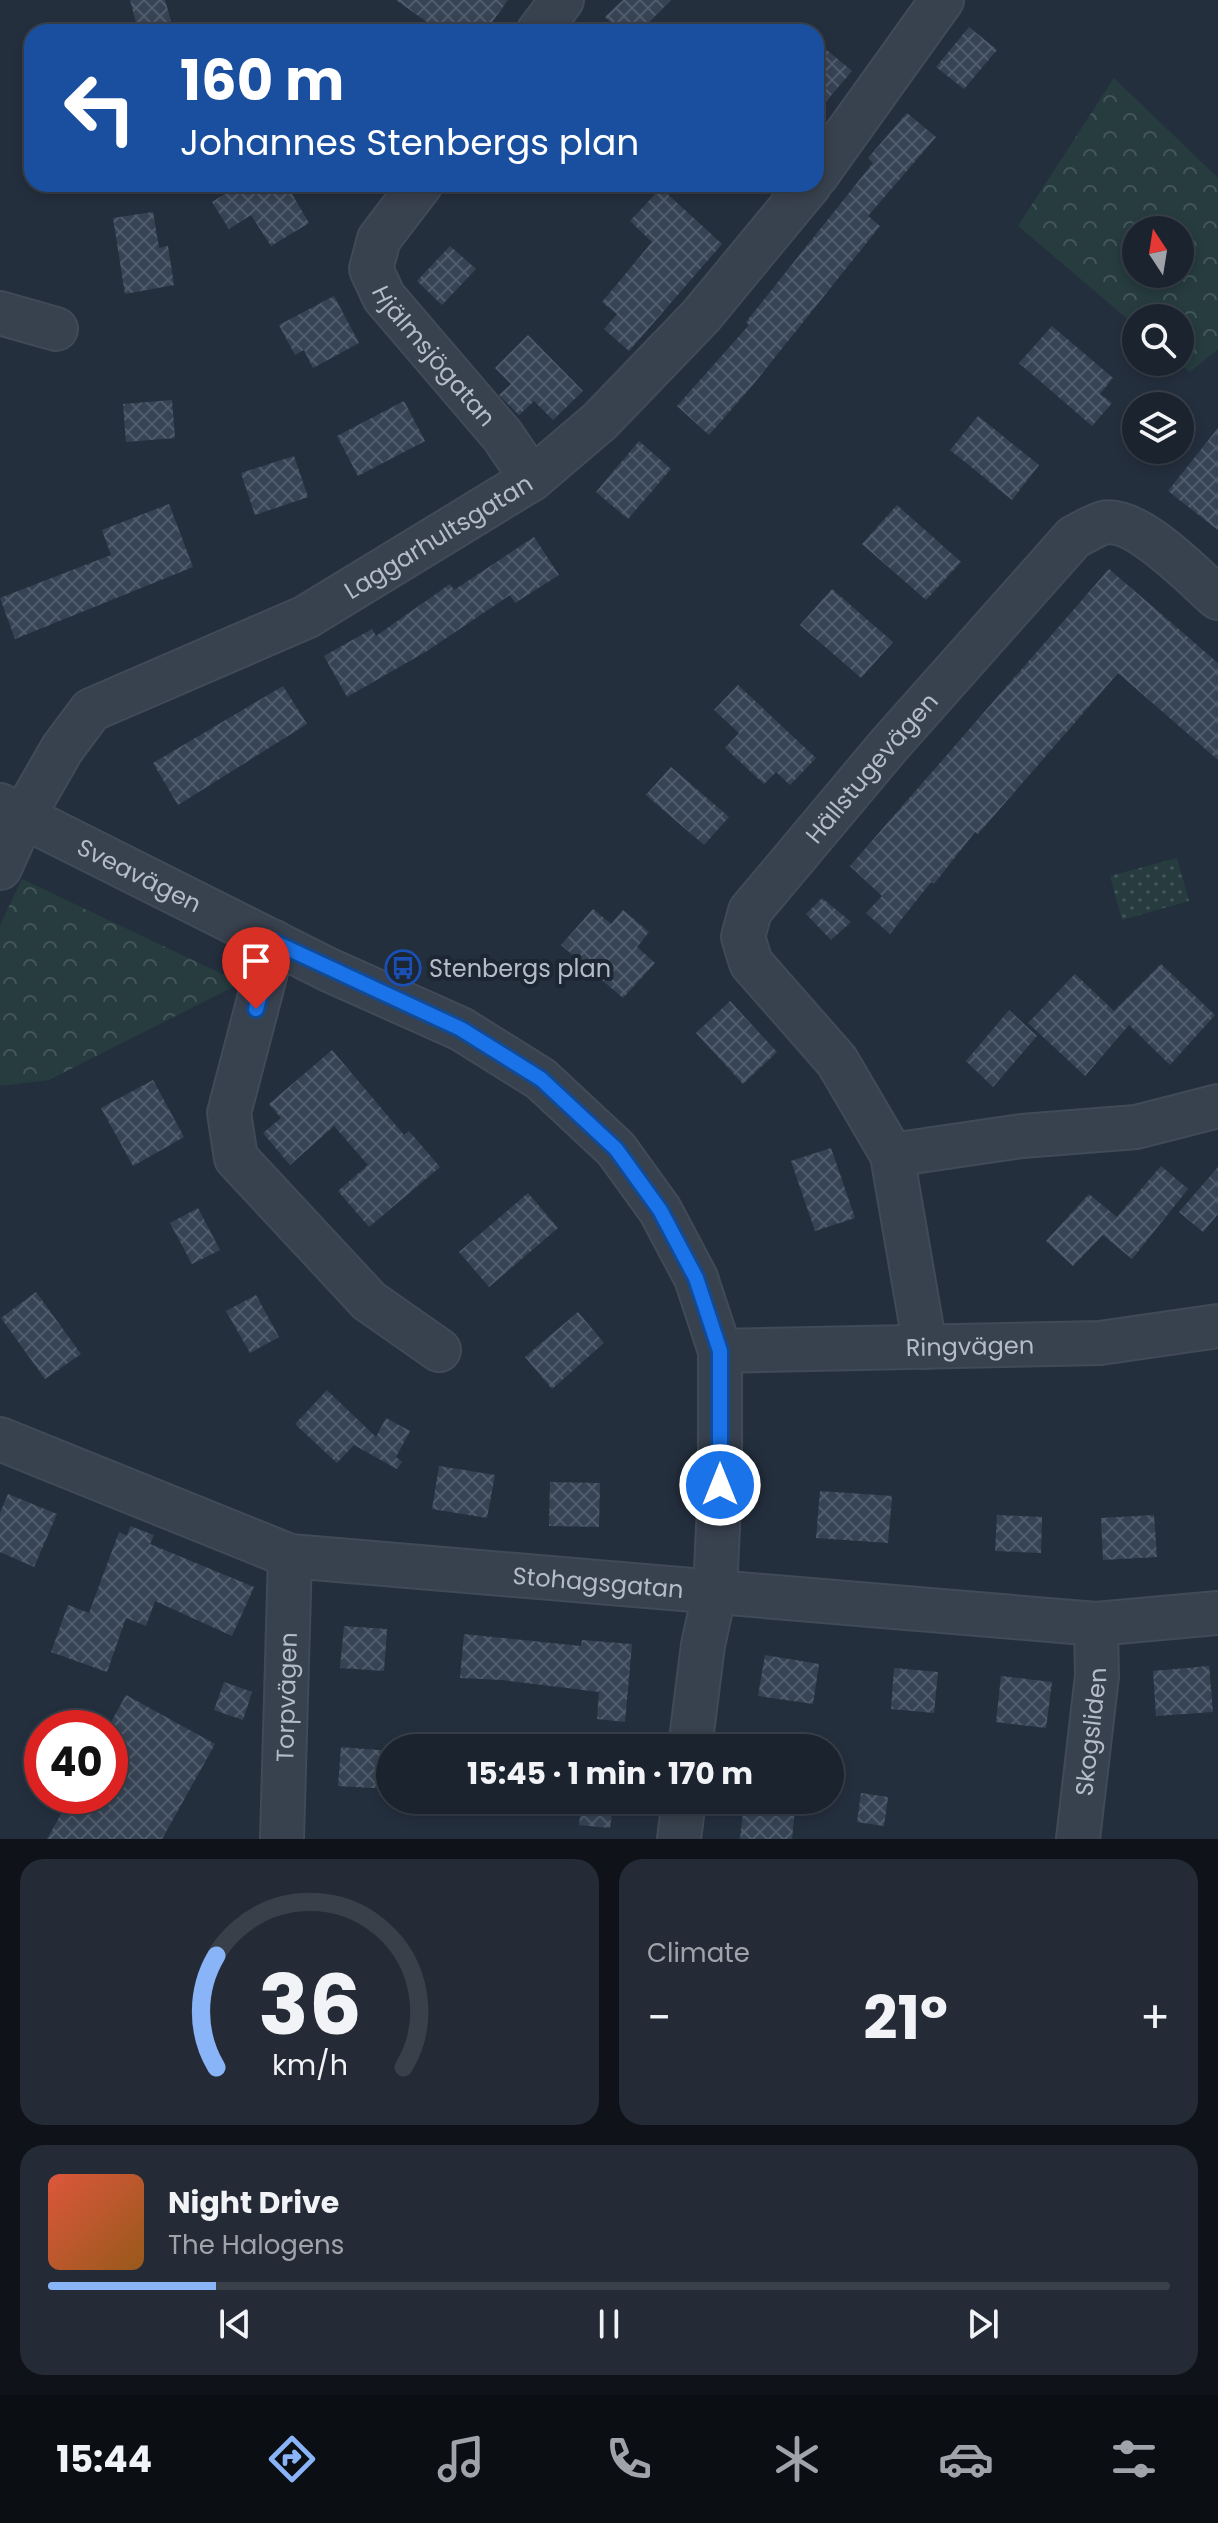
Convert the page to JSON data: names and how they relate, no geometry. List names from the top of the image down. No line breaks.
{"streets":{"street":["Hjälmsjögatan","Laggarhultsgatan","Hällstugevägen","Sveavägen","Ringvägen","Stohagsgatan","Torpvägen","Skogsliden"]},"crossings":[["Hjälmsjögatan","Laggarhultsgatan"],["Laggarhultsgatan","Sveavägen"],["Hällstugevägen","Ringvägen"],["Sveavägen","Ringvägen"],["Sveavägen","Stohagsgatan"],["Stohagsgatan","Torpvägen"],["Stohagsgatan","Skogsliden"]],"places":{"bus stop":["Stenbergs plan"]},"north":"top","page":{"turn":["160 m","Johannes Stenbergs plan"],"limit":"40","trip":"15:45 · 1 min · 170 m","tile":"Climate","heat":["−","21°","+"],"song":["Night Drive","The Halogens"],"tabs":"15:44","gauge":["36","km/h"]}}
